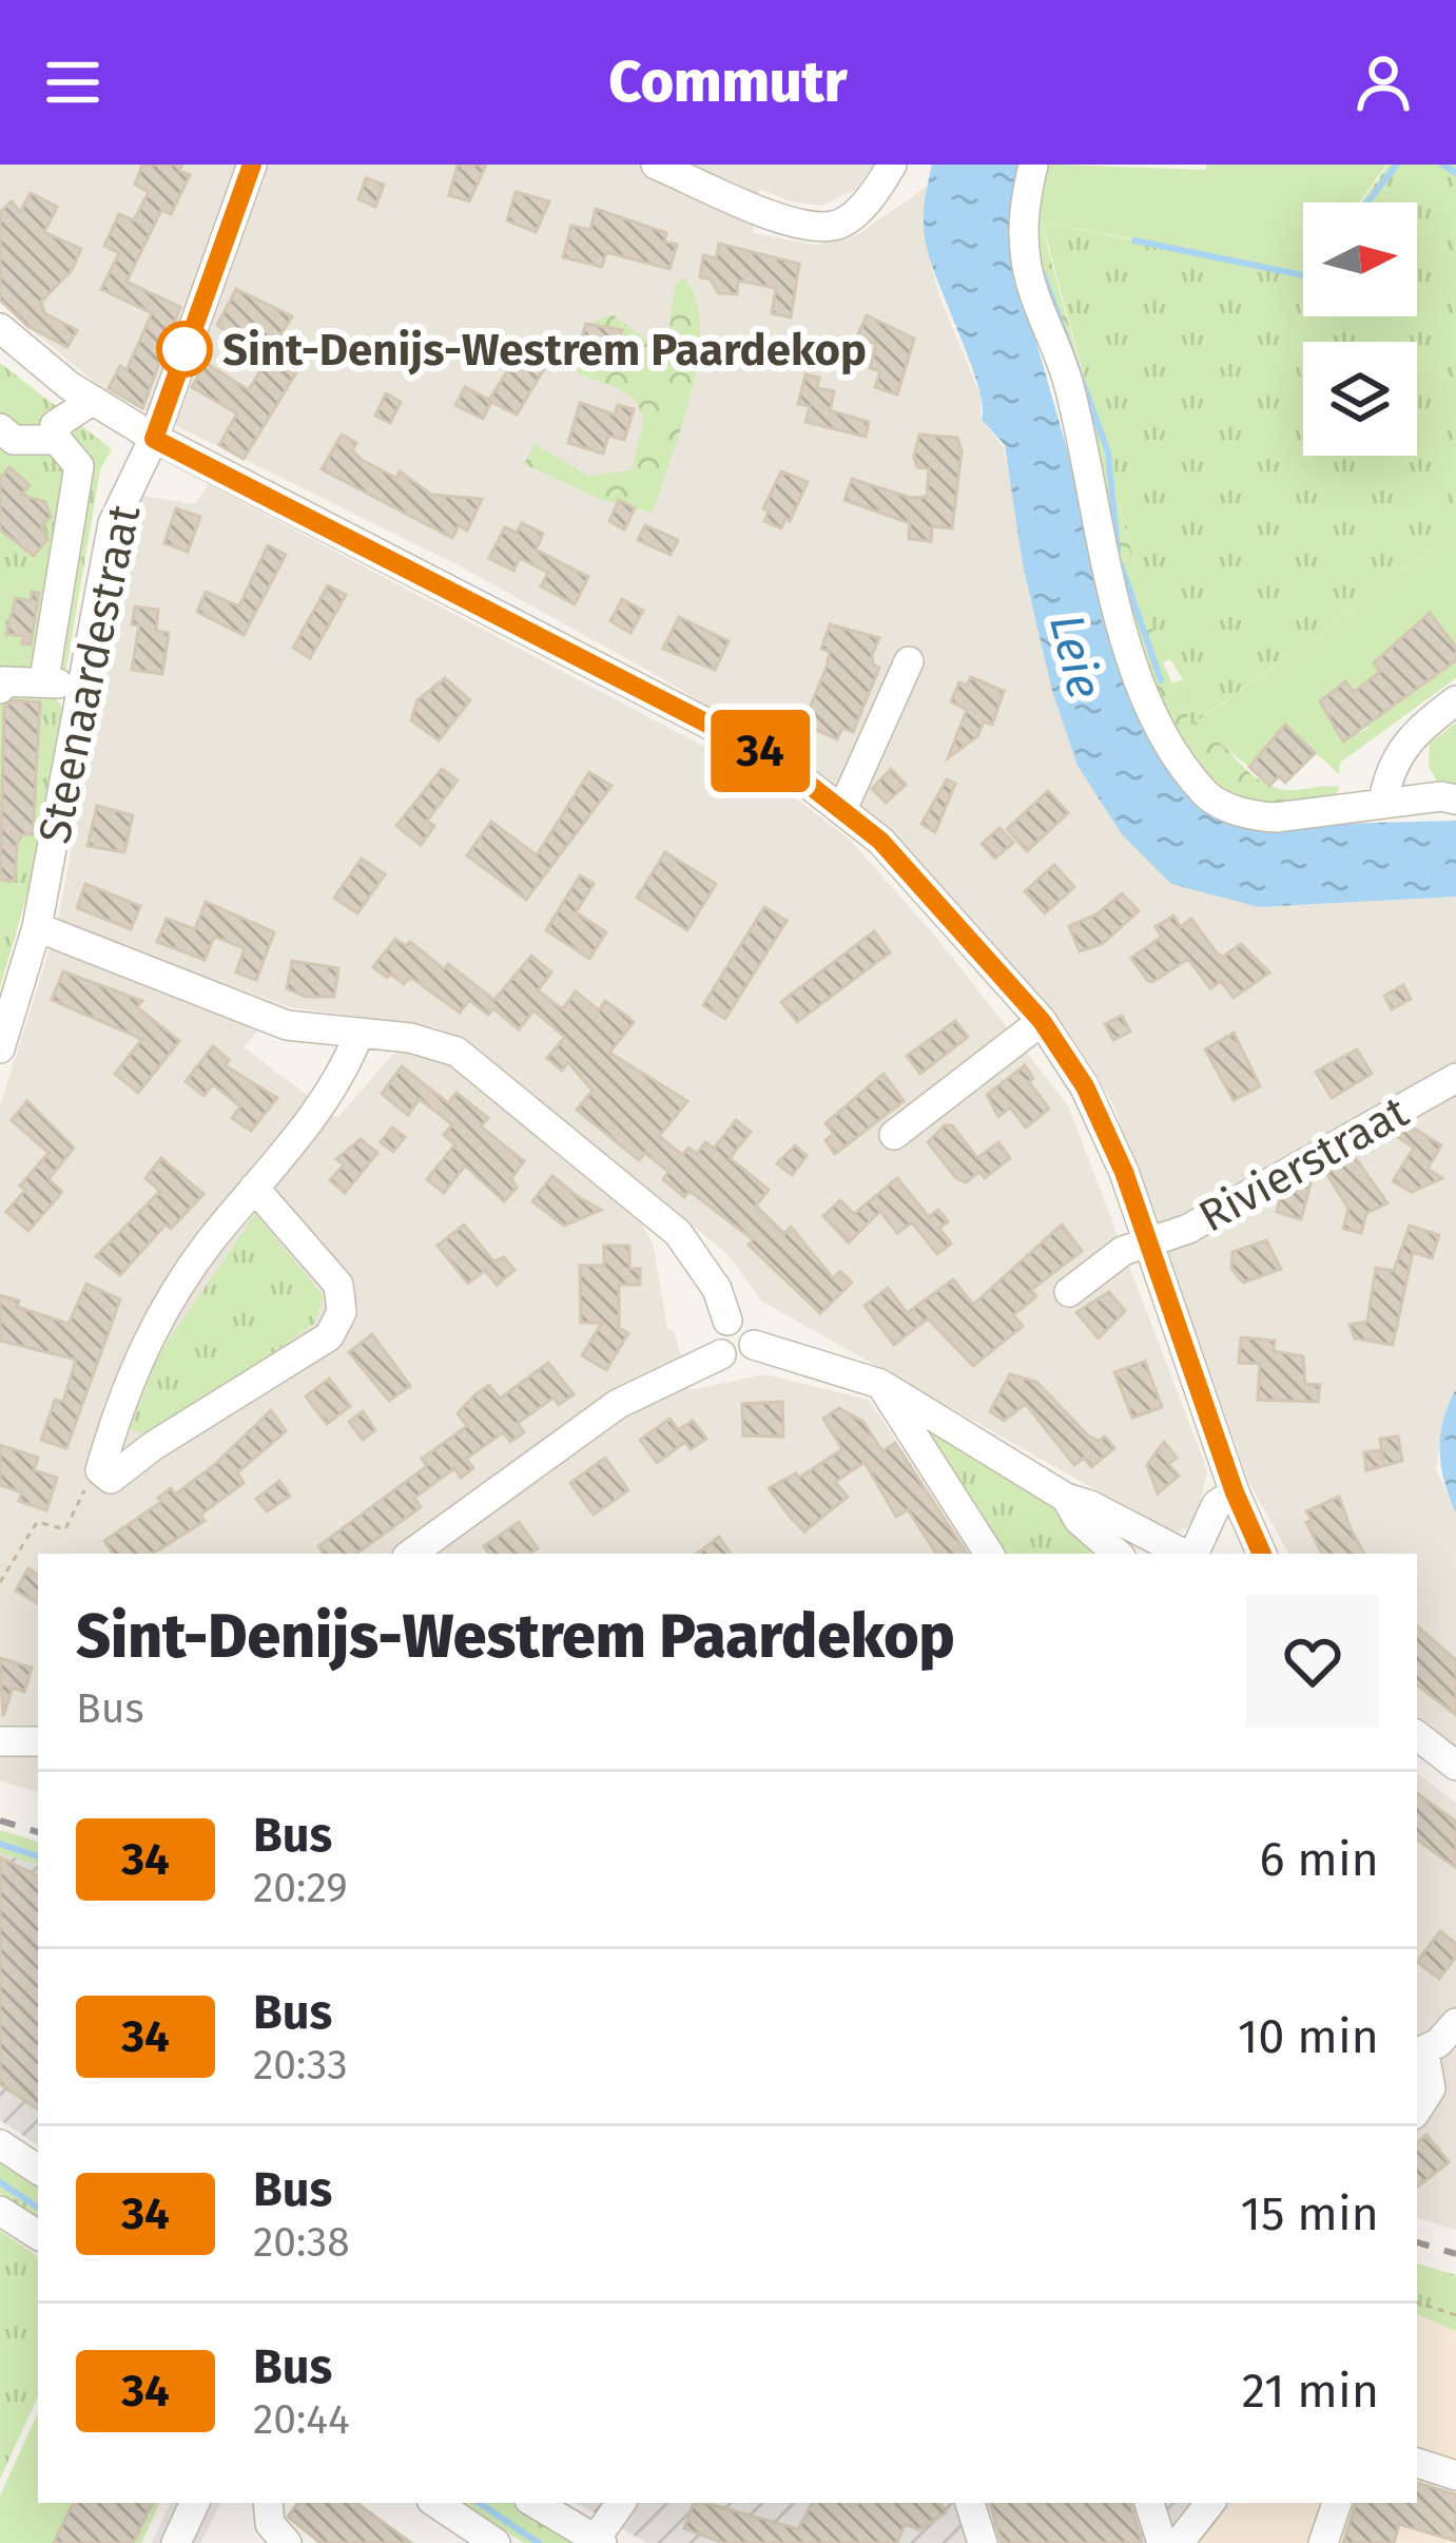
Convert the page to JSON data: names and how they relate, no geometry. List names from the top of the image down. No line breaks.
{"streets":{"street":["Steenaardestraat","Rivierstraat"]},"water":["Leie"],"places":["Sint-Denijs-Westrem Paardekop"],"lines":["bus line 34"],"north":"right","page":{"header":"Commutr","on_map":"34","heading":["Sint-Denijs-Westrem Paardekop","Bus"],"list":[{"mark":"34","name":"Bus","note":"20:29","value":"6 min"},{"mark":"34","name":"Bus","note":"20:33","value":"10 min"},{"mark":"34","name":"Bus","note":"20:38","value":"15 min"},{"mark":"34","name":"Bus","note":"20:44","value":"21 min"}]}}
